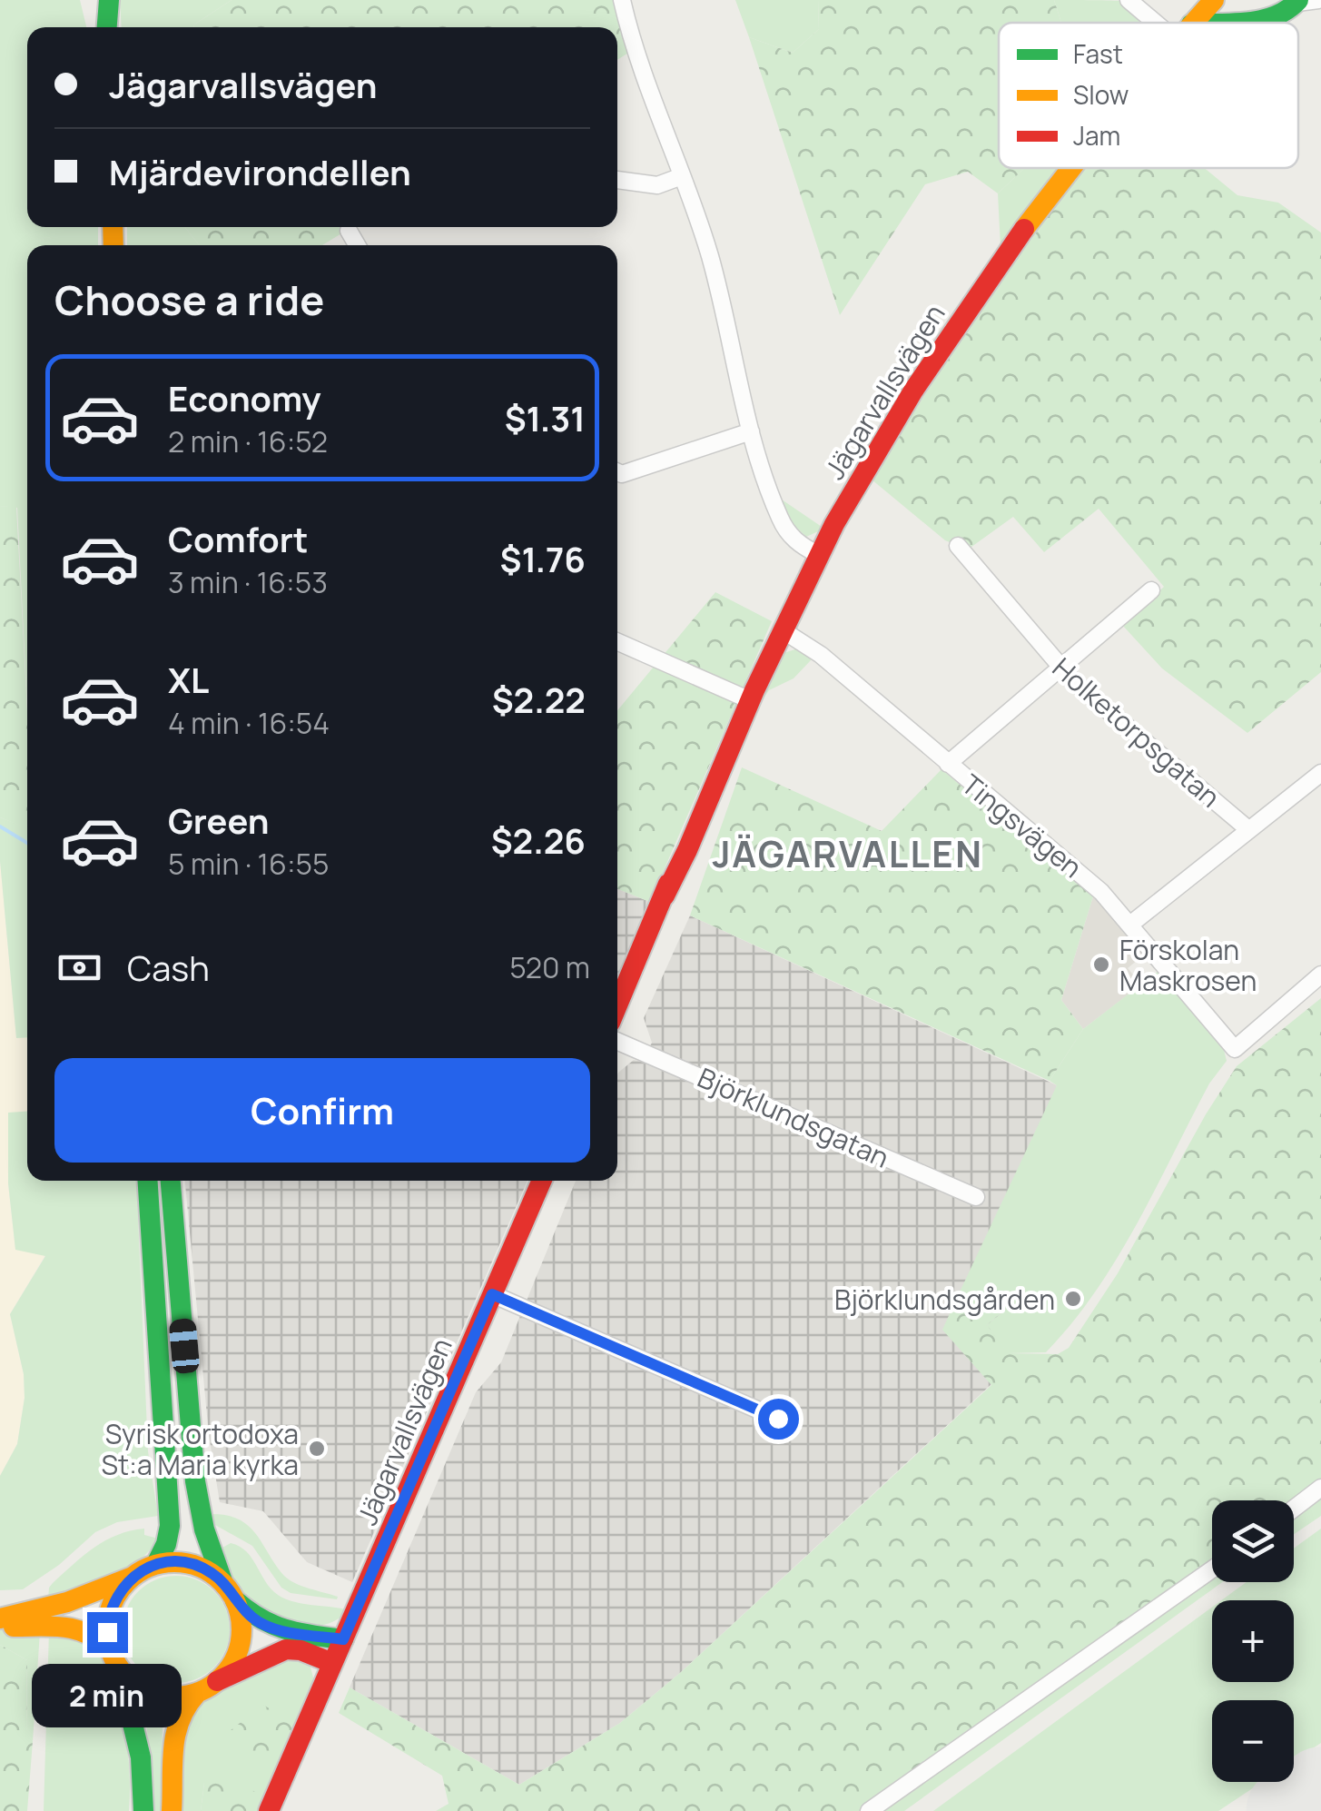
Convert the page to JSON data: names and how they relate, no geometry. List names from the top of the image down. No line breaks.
{"streets":{"street":["Jägarvallsvägen","Holketorpsgatan","Tingsvägen","Björklundsgatan"]},"crossings":[["Jägarvallsvägen","Tingsvägen"]],"districts":["JÄGARVALLEN"],"places":["Förskolan Maskrosen","Björklundsgården","Syrisk ortodoxa St:a Maria kyrka"],"legend":["Fast","Slow","Jam"],"page":{"banner":["Jägarvallsvägen","Mjärdevirondellen"],"heading":"Choose a ride","list":[{"name":"Economy","note":"2 min · 16:52","value":"$1.31"},{"name":"Comfort","note":"3 min · 16:53","value":"$1.76"},{"name":"XL","note":"4 min · 16:54","value":"$2.22"},{"name":"Green","note":"5 min · 16:55","value":"$2.26"}],"pay":["Cash","520 m"],"buttons":"Confirm","map_buttons":["+","−"],"bubble":"2 min"}}
